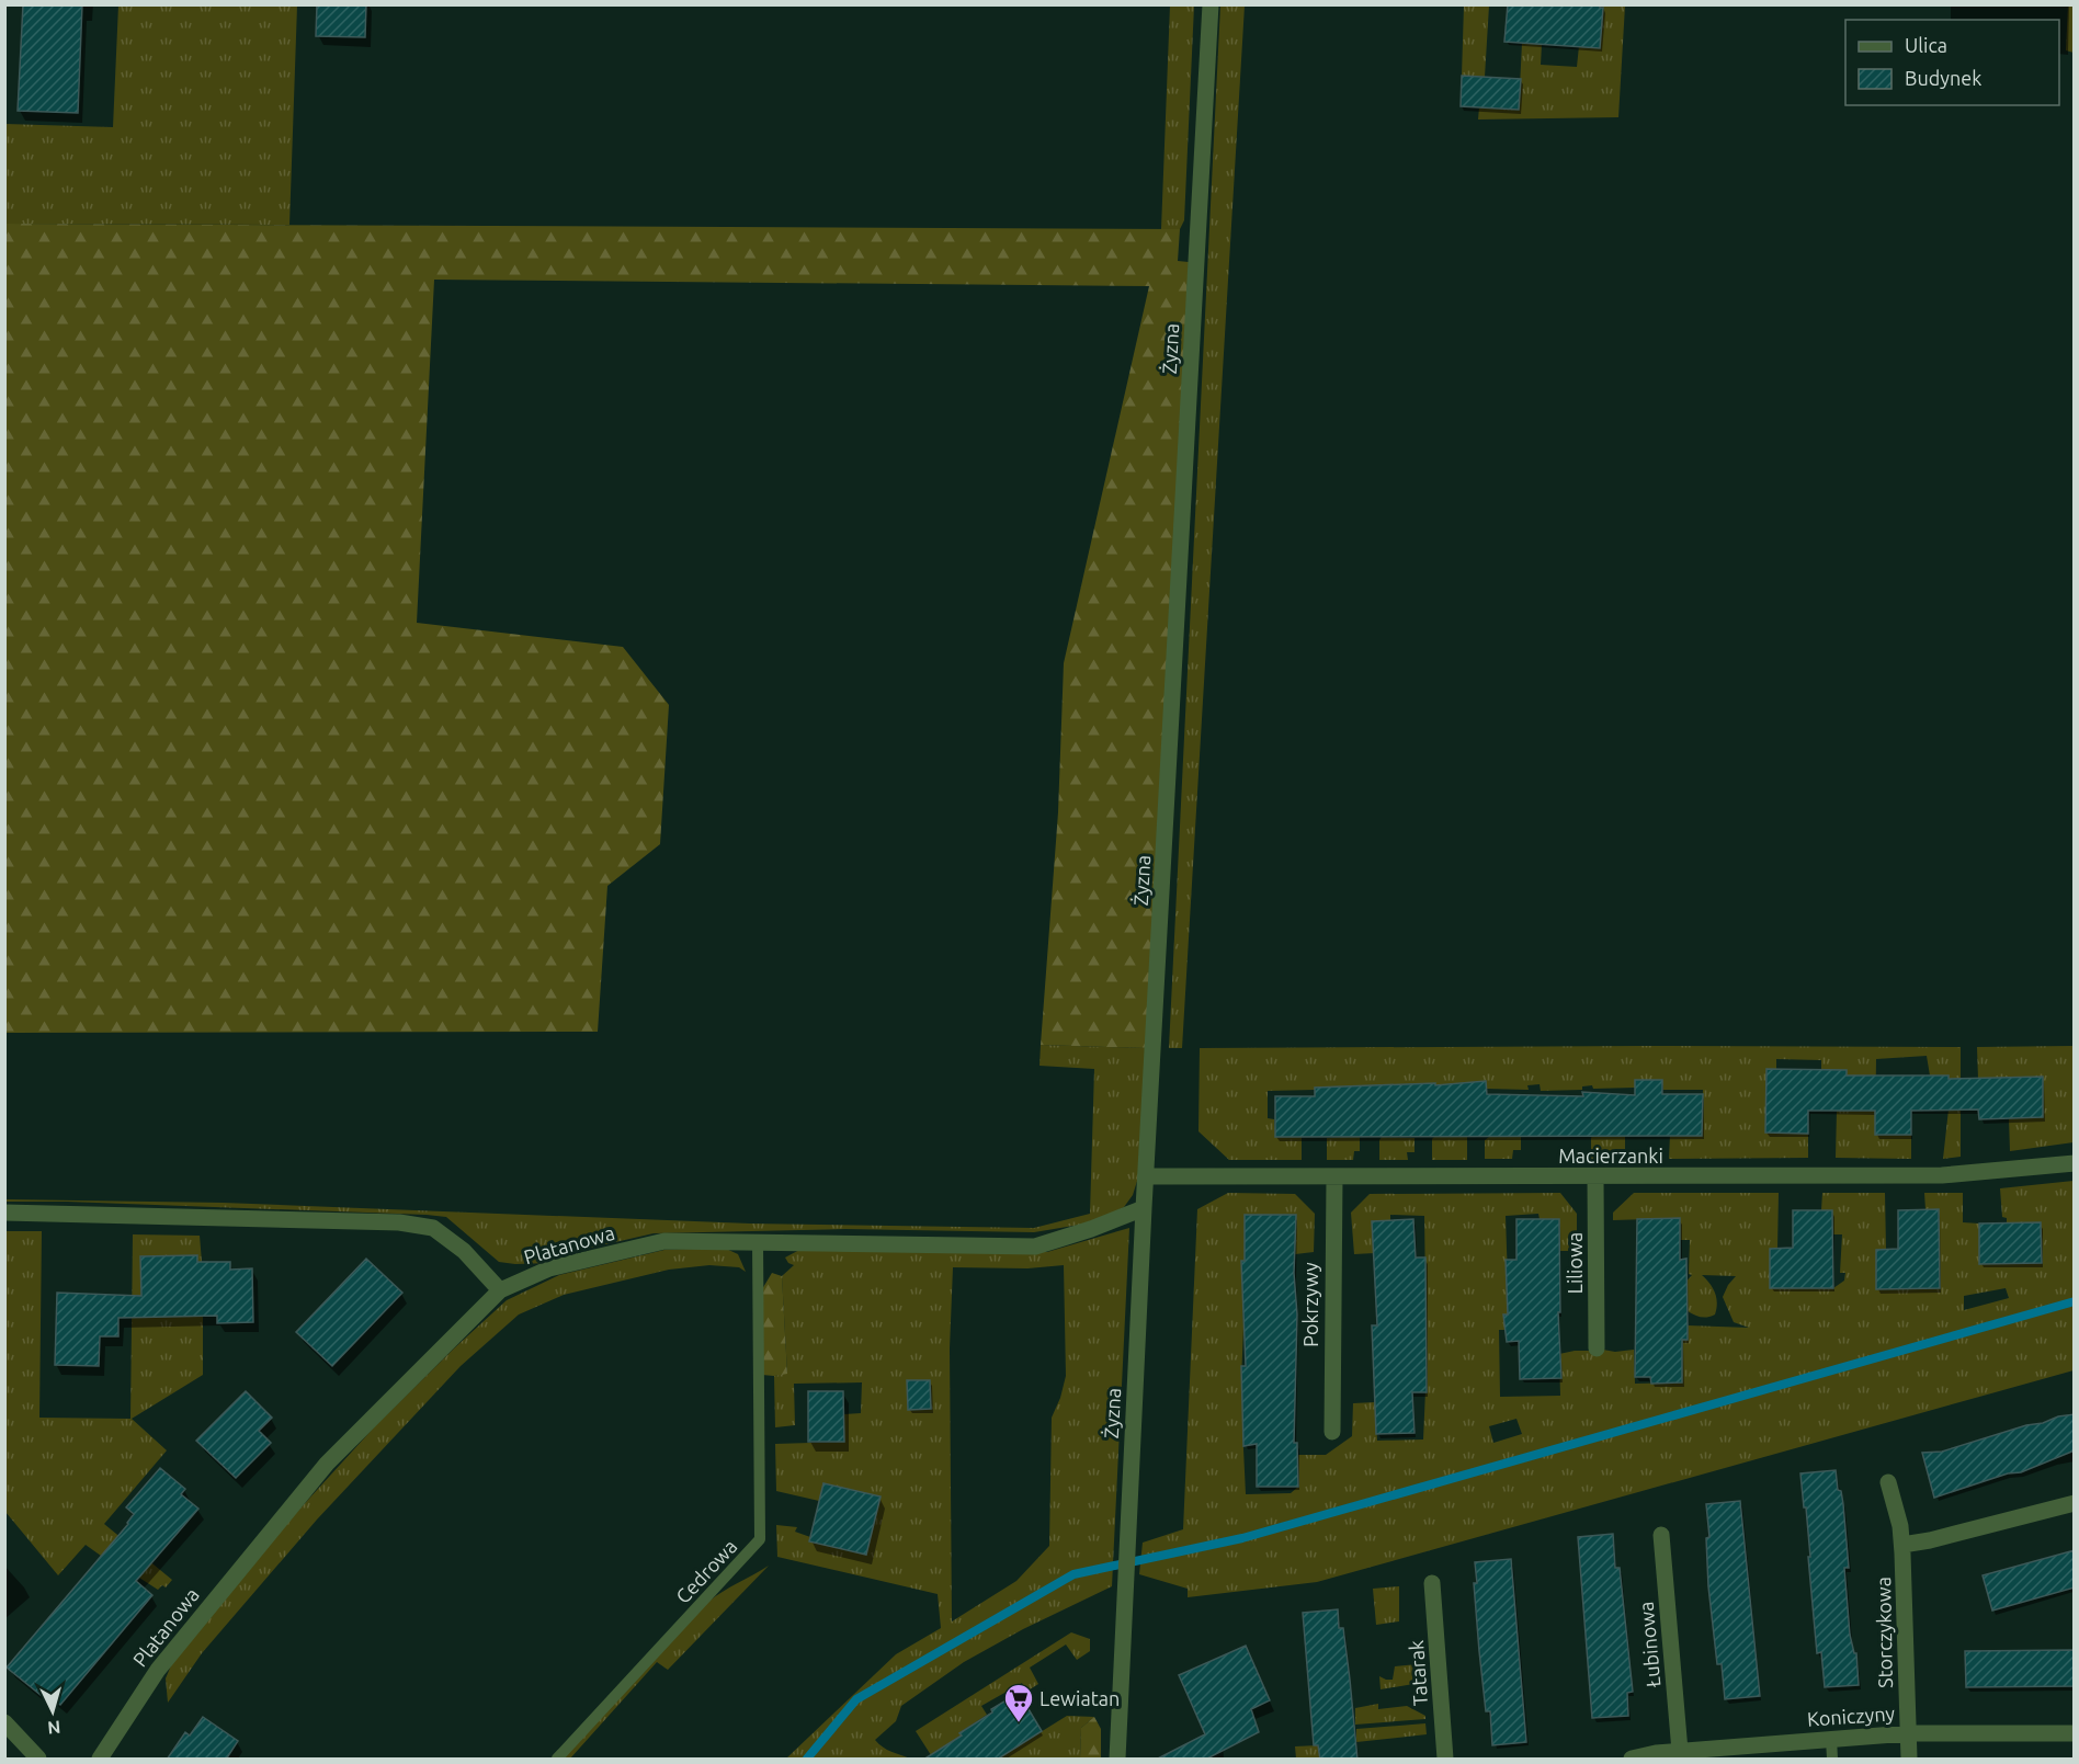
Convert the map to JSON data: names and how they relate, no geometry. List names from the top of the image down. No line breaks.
{"streets":{"street":["Żyzna","Macierzanki","Platanowa","Liliowa","Pokrzywy","Storczykowa","Łubinowa","Tatarak","Koniczyny"],"lane":["Cedrowa"]},"crossings":[["Żyzna","Macierzanki"],["Żyzna","Platanowa"],["Macierzanki","Liliowa"],["Macierzanki","Pokrzywy"],["Platanowa","Cedrowa"],["Storczykowa","Koniczyny"],["Łubinowa","Koniczyny"]],"places":{"supermarket":["Lewiatan"]},"legend":["Ulica","Budynek"],"north":"bottom"}
